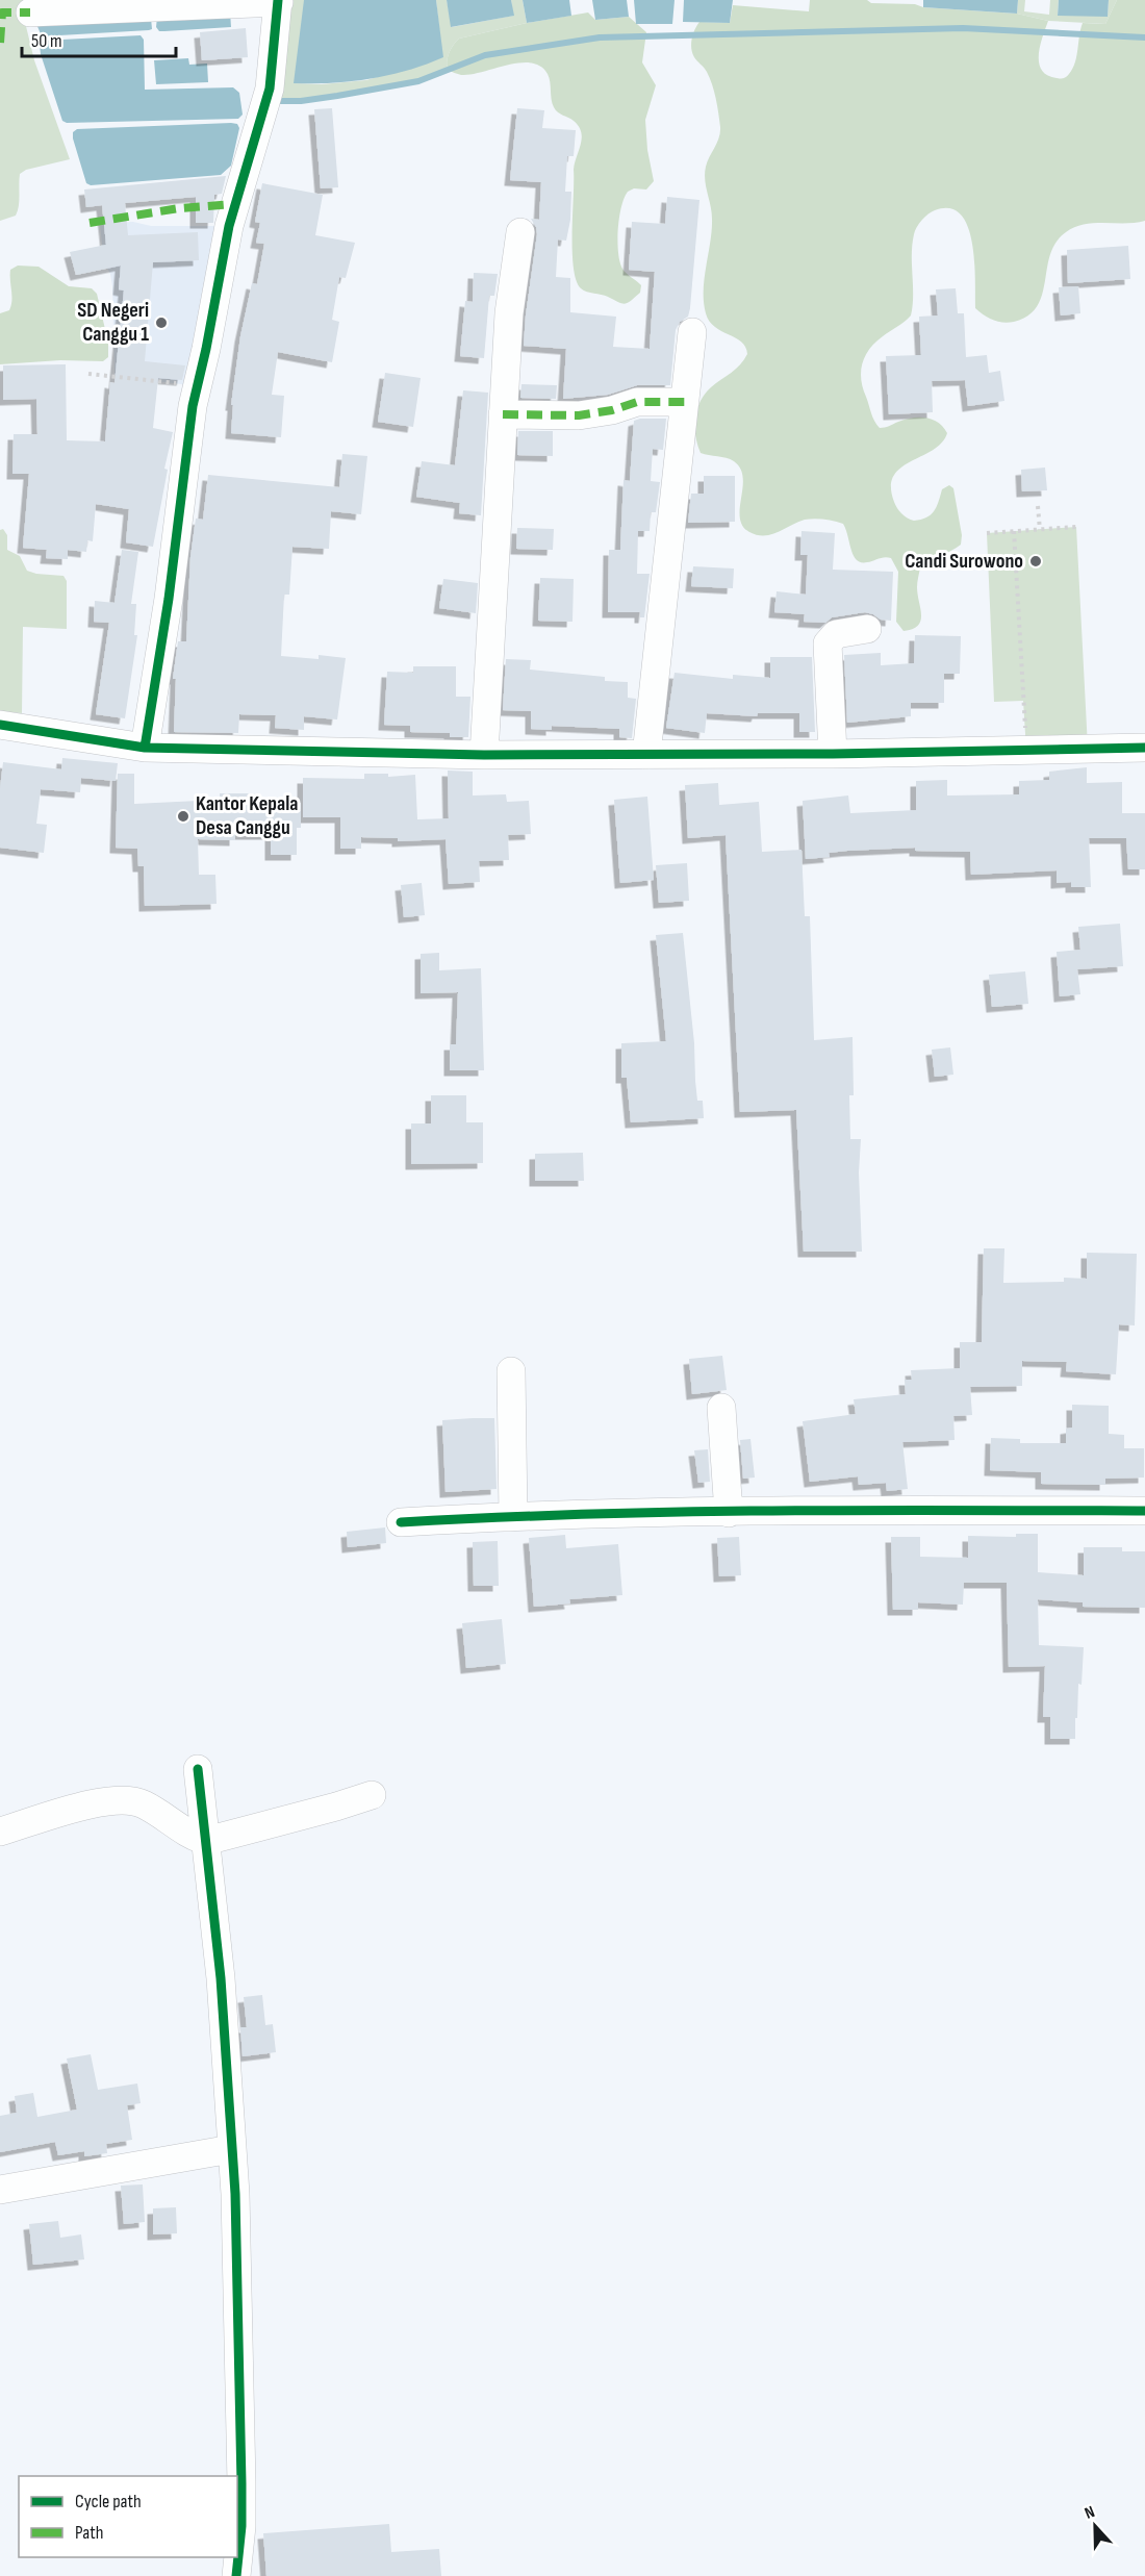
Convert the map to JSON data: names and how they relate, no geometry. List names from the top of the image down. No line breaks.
{"places":["SD Negeri Canggu 1","Candi Surowono","Kantor Kepala Desa Canggu"],"legend":["Cycle path","Path"],"scale_bar":"50 m","north":"top"}
